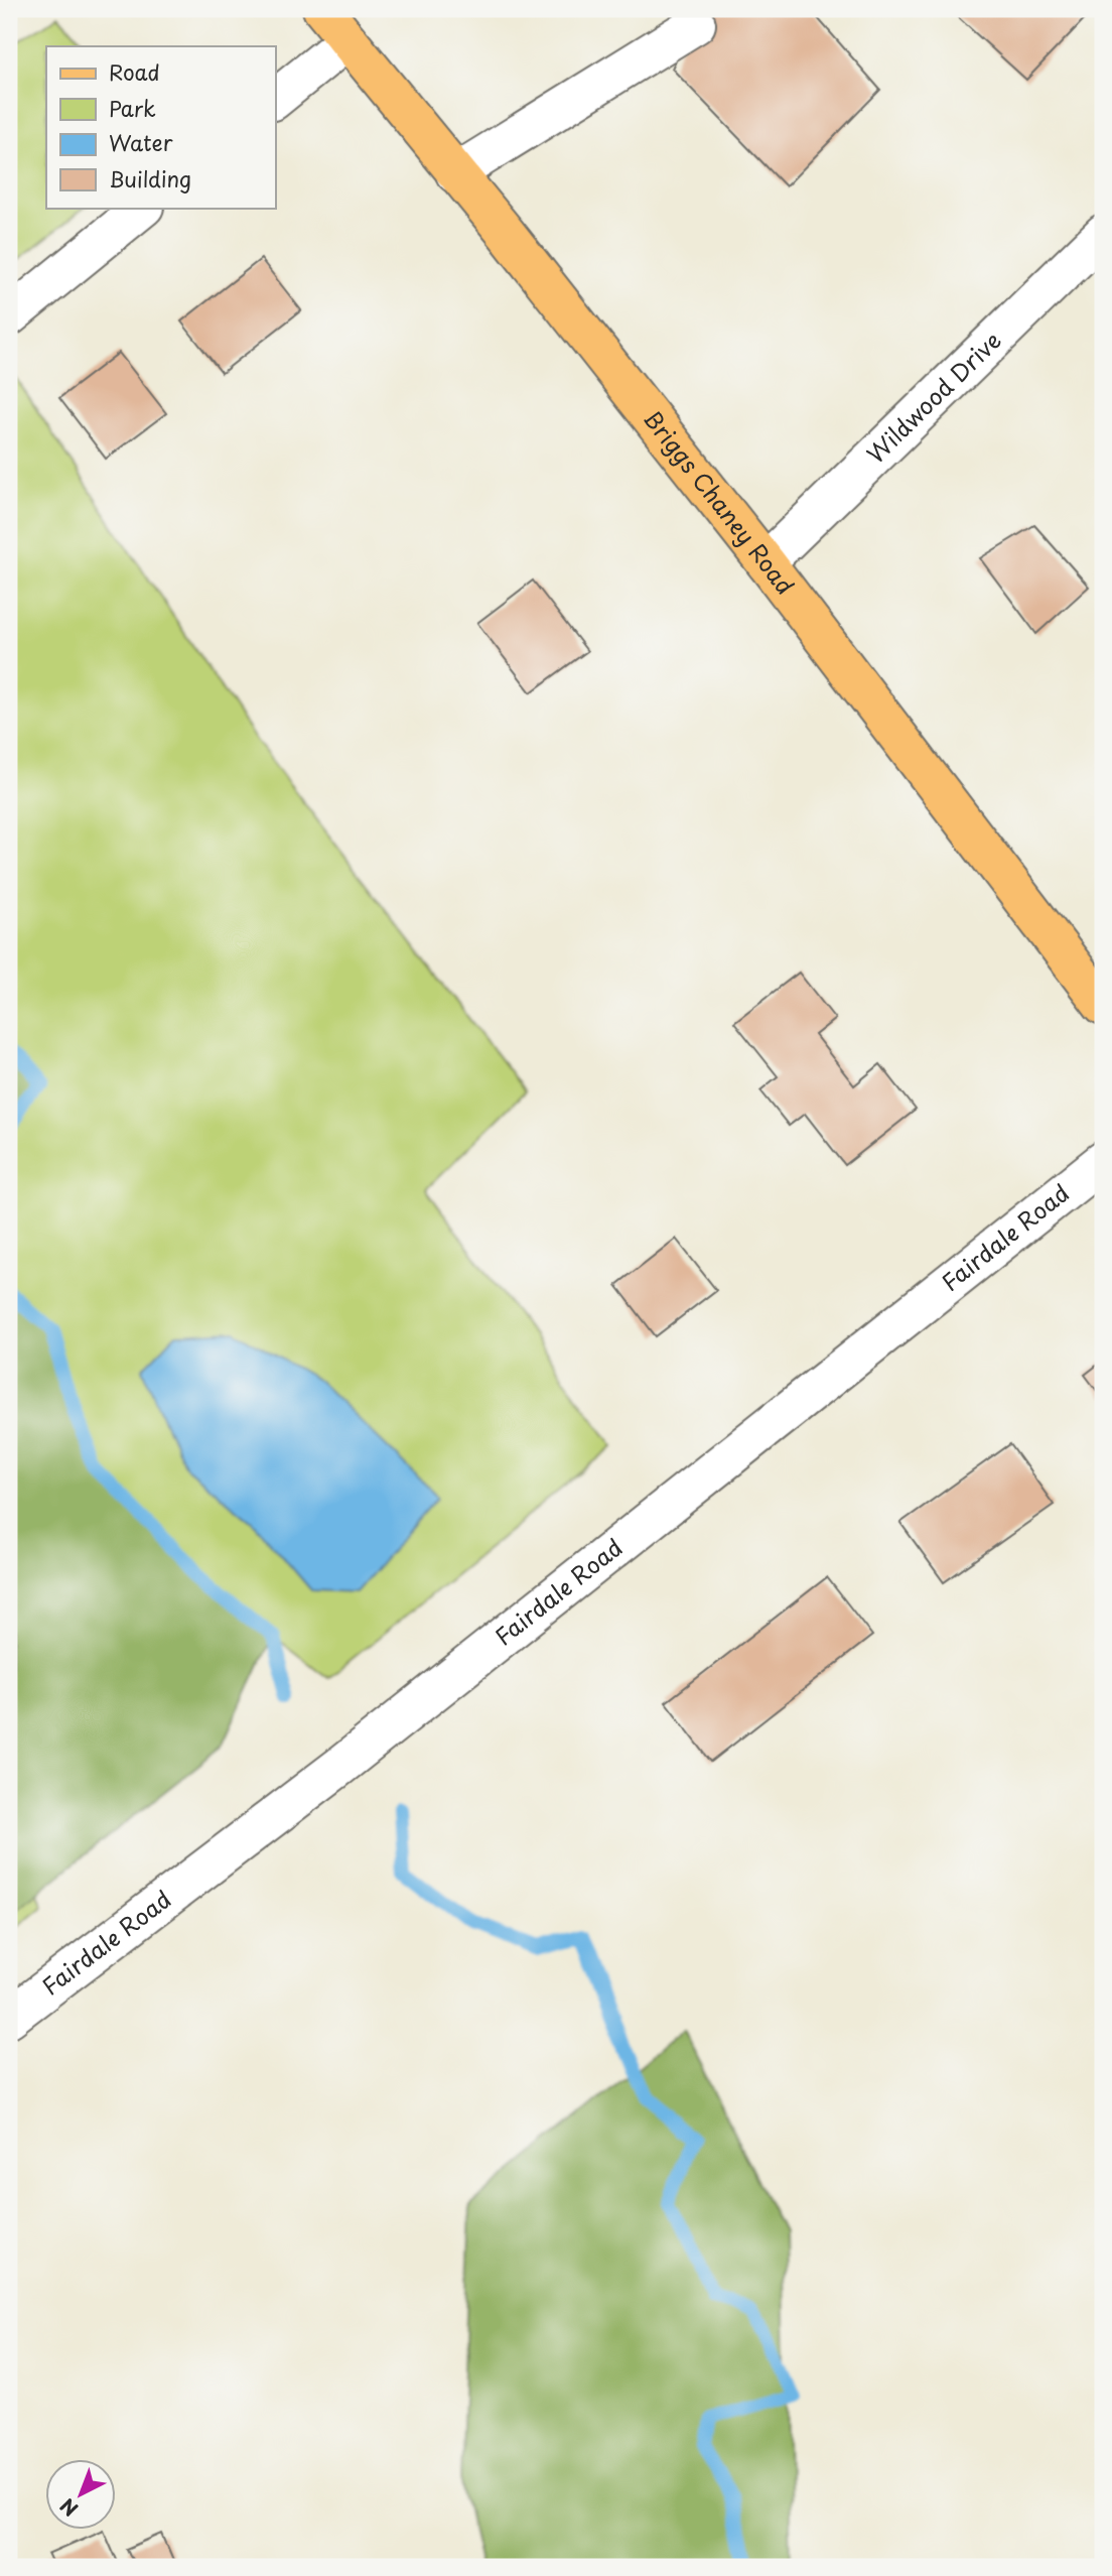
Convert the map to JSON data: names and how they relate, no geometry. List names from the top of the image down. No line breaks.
{"streets":{"main road":["Briggs Chaney Road"],"street":["Wildwood Drive","Fairdale Road"]},"crossings":[["Wildwood Drive","Briggs Chaney Road"]],"legend":["Road","Park","Water","Building"],"north":"bottom left"}
